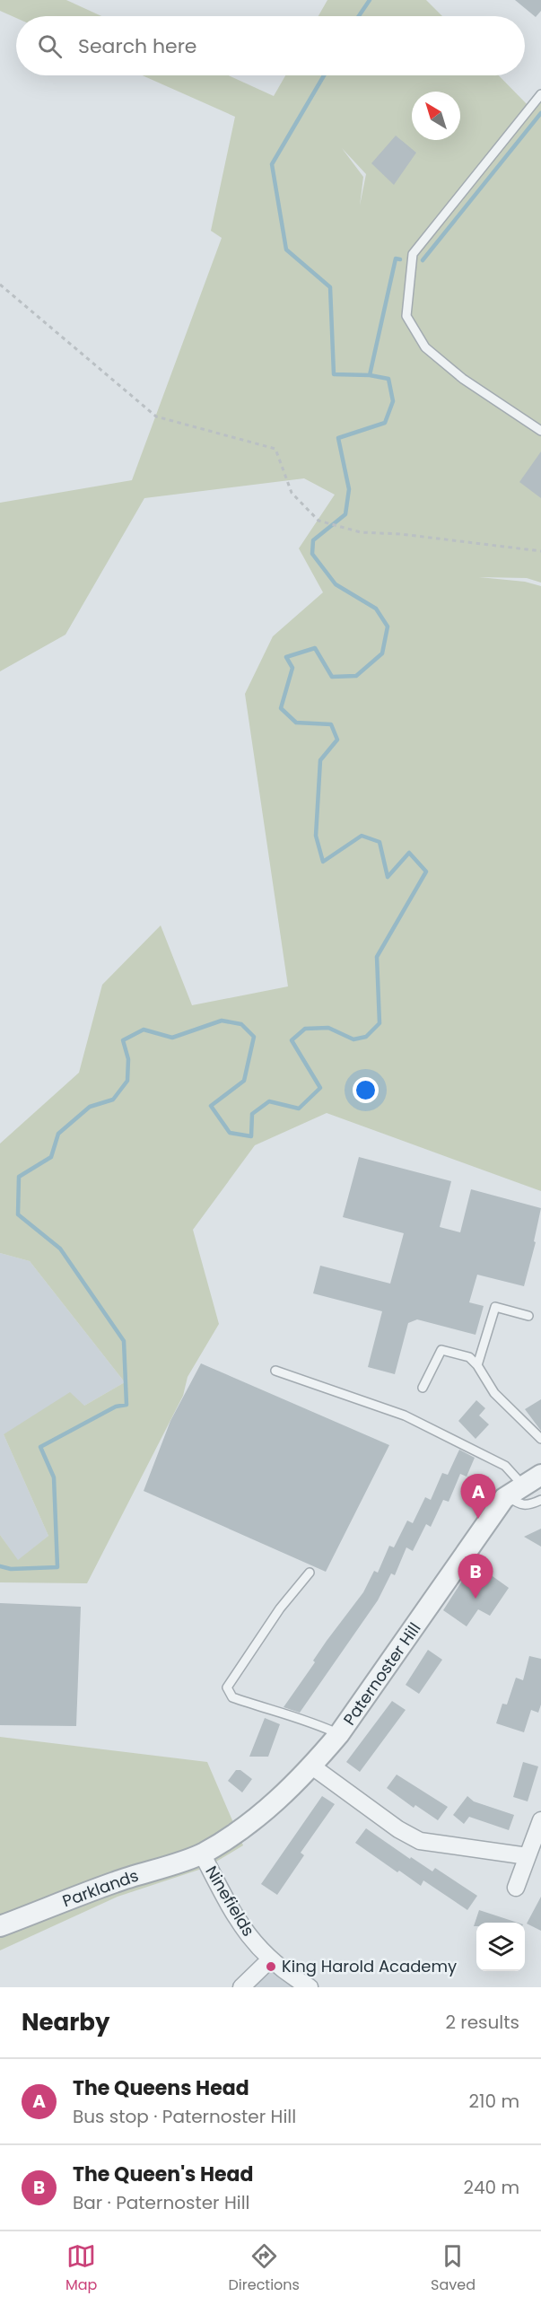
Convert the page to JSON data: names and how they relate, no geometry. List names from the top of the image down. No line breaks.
{"streets":{"street":["Paternoster Hill","Parklands","Ninefields"]},"crossings":[["Paternoster Hill","Parklands"],["Paternoster Hill","Ninefields"],["Parklands","Ninefields"]],"places":["King Harold Academy"],"north":"top left","page":{"search":"Search here","pins":["A","B"],"heading":["Nearby","2 results"],"list":[{"mark":"A","name":"The Queens Head","note":"Bus stop · Paternoster Hill","value":"210 m"},{"mark":"B","name":"The Queen's Head","note":"Bar · Paternoster Hill","value":"240 m"}],"nav":["Map","Directions","Saved"]}}
